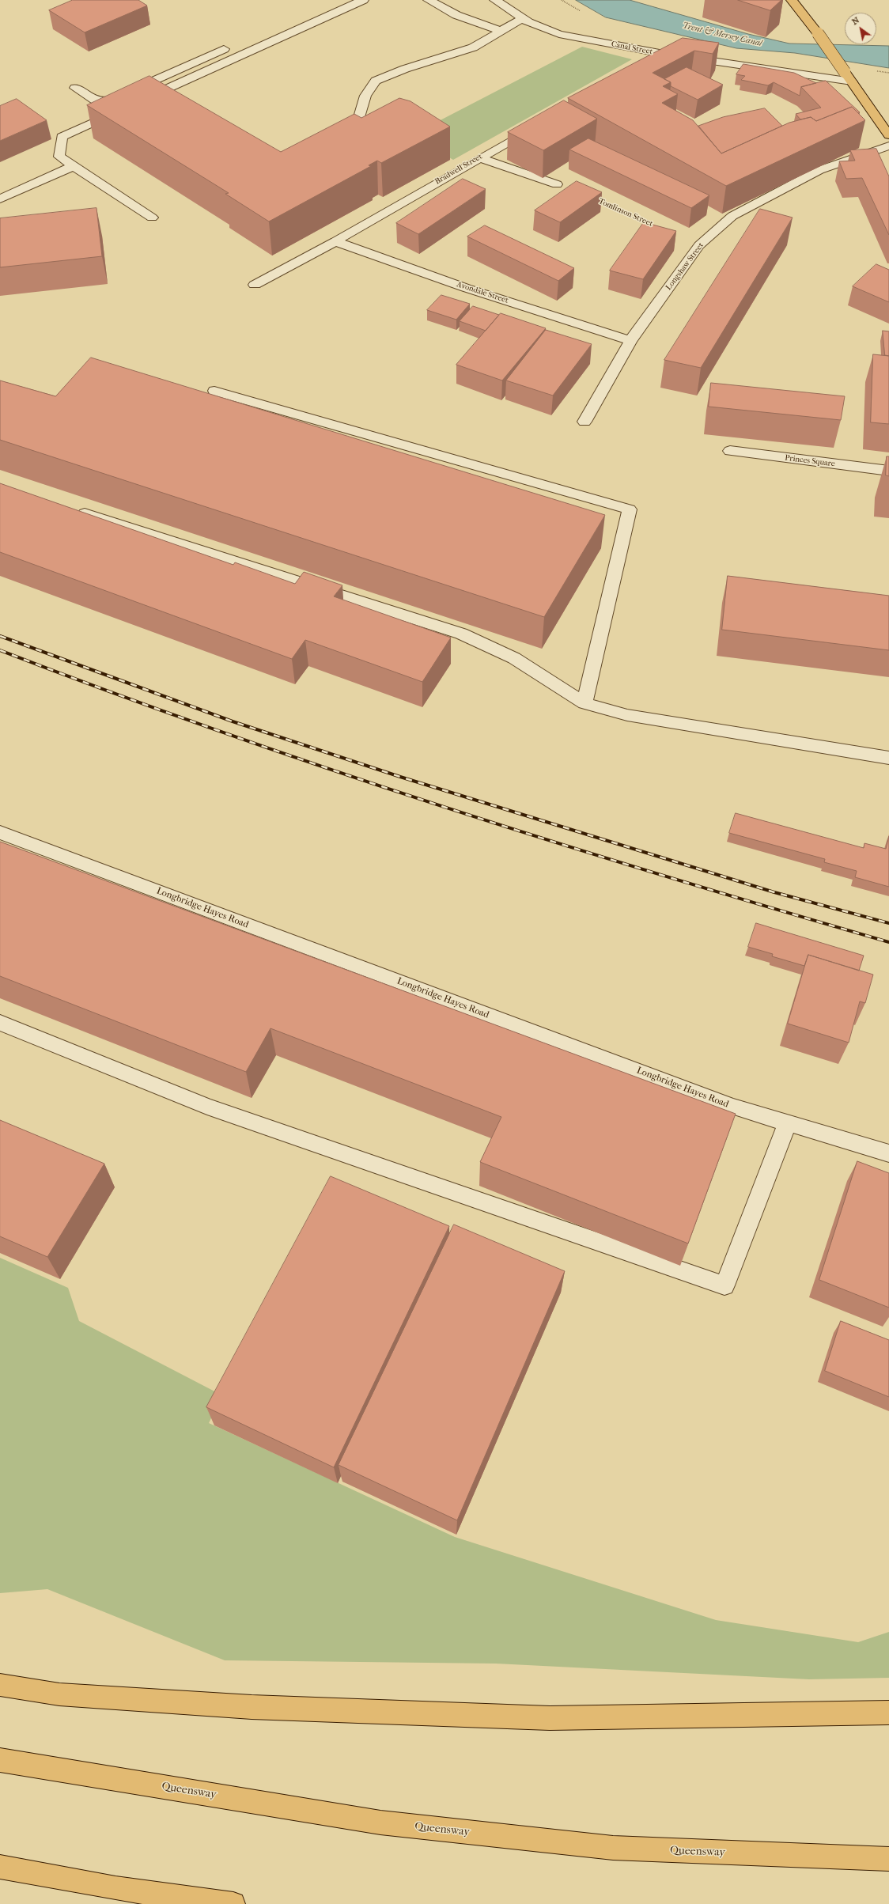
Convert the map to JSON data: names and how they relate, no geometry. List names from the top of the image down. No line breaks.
{"streets":{"main road":["Queensway"],"street":["Canal Street","Bradwell Street","Longshaw Street","Avondale Street","Princes Square","Longbridge Hayes Road"],"path":["Tomlinson Street"]},"crossings":[["Bradwell Street","Avondale Street"],["Longshaw Street","Avondale Street"]],"water":["Trent & Mersey Canal"],"north":"top left"}
